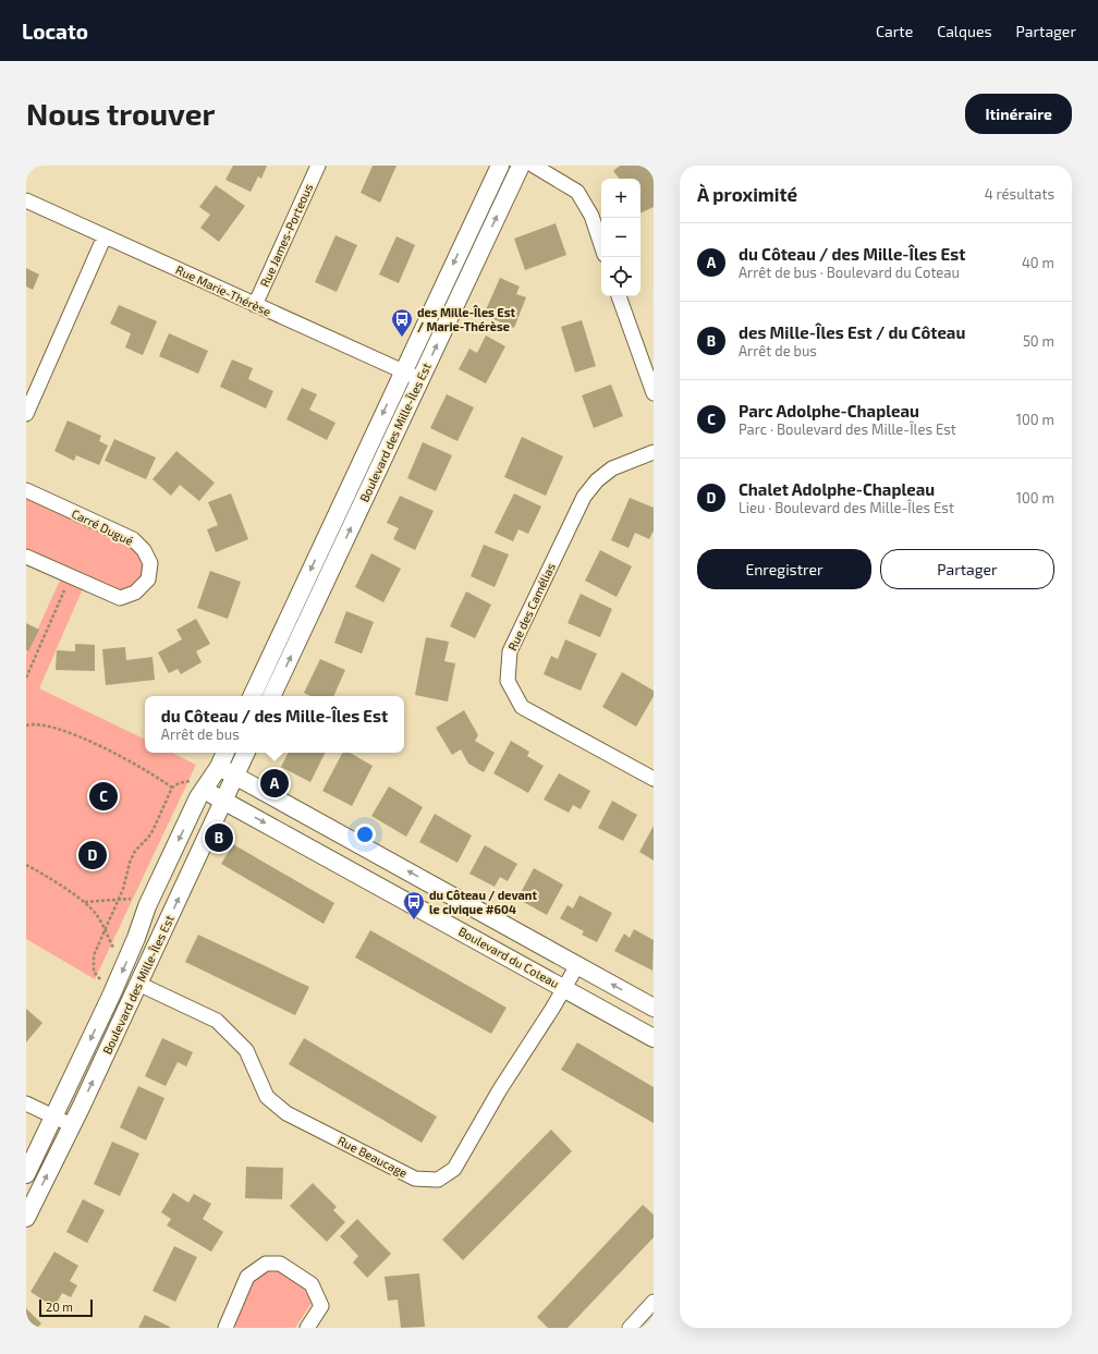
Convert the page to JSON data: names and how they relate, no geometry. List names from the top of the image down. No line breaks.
{"streets":{"street":["Rue James-Porteous","Rue Marie-Thérèse","Boulevard des Mille-Îles Est","Carré Dugué","Rue des Camélias","Boulevard du Coteau","Rue Beaucage"]},"crossings":[["Rue James-Porteous","Rue Marie-Thérèse"],["Rue Marie-Thérèse","Boulevard des Mille-Îles Est"],["Boulevard des Mille-Îles Est","Boulevard du Coteau"],["Boulevard des Mille-Îles Est","Rue Beaucage"],["Boulevard du Coteau","Rue Beaucage"]],"places":{"bus stop":["des Mille-Îles Est / Marie-Thérèse","du Côteau / devant le civique #604"]},"scale_bar":"20 m","page":{"header":"Locato","nav":["Carte","Calques","Partager"],"buttons":["Itinéraire",["Enregistrer","Partager"]],"title":"Nous trouver","heading":["À proximité","4 résultats"],"map_buttons":["+","−"],"list":[{"mark":"A","name":"du Côteau / des Mille-Îles Est","note":"Arrêt de bus · Boulevard du Coteau","value":"40 m"},{"mark":"B","name":"des Mille-Îles Est / du Côteau","note":"Arrêt de bus","value":"50 m"},{"mark":"C","name":"Parc Adolphe-Chapleau","note":"Parc · Boulevard des Mille-Îles Est","value":"100 m"},{"mark":"D","name":"Chalet Adolphe-Chapleau","note":"Lieu · Boulevard des Mille-Îles Est","value":"100 m"}],"popup":["du Côteau / des Mille-Îles Est","Arrêt de bus"],"pins":["A","C","B","D"],"scale":"20 m"}}
